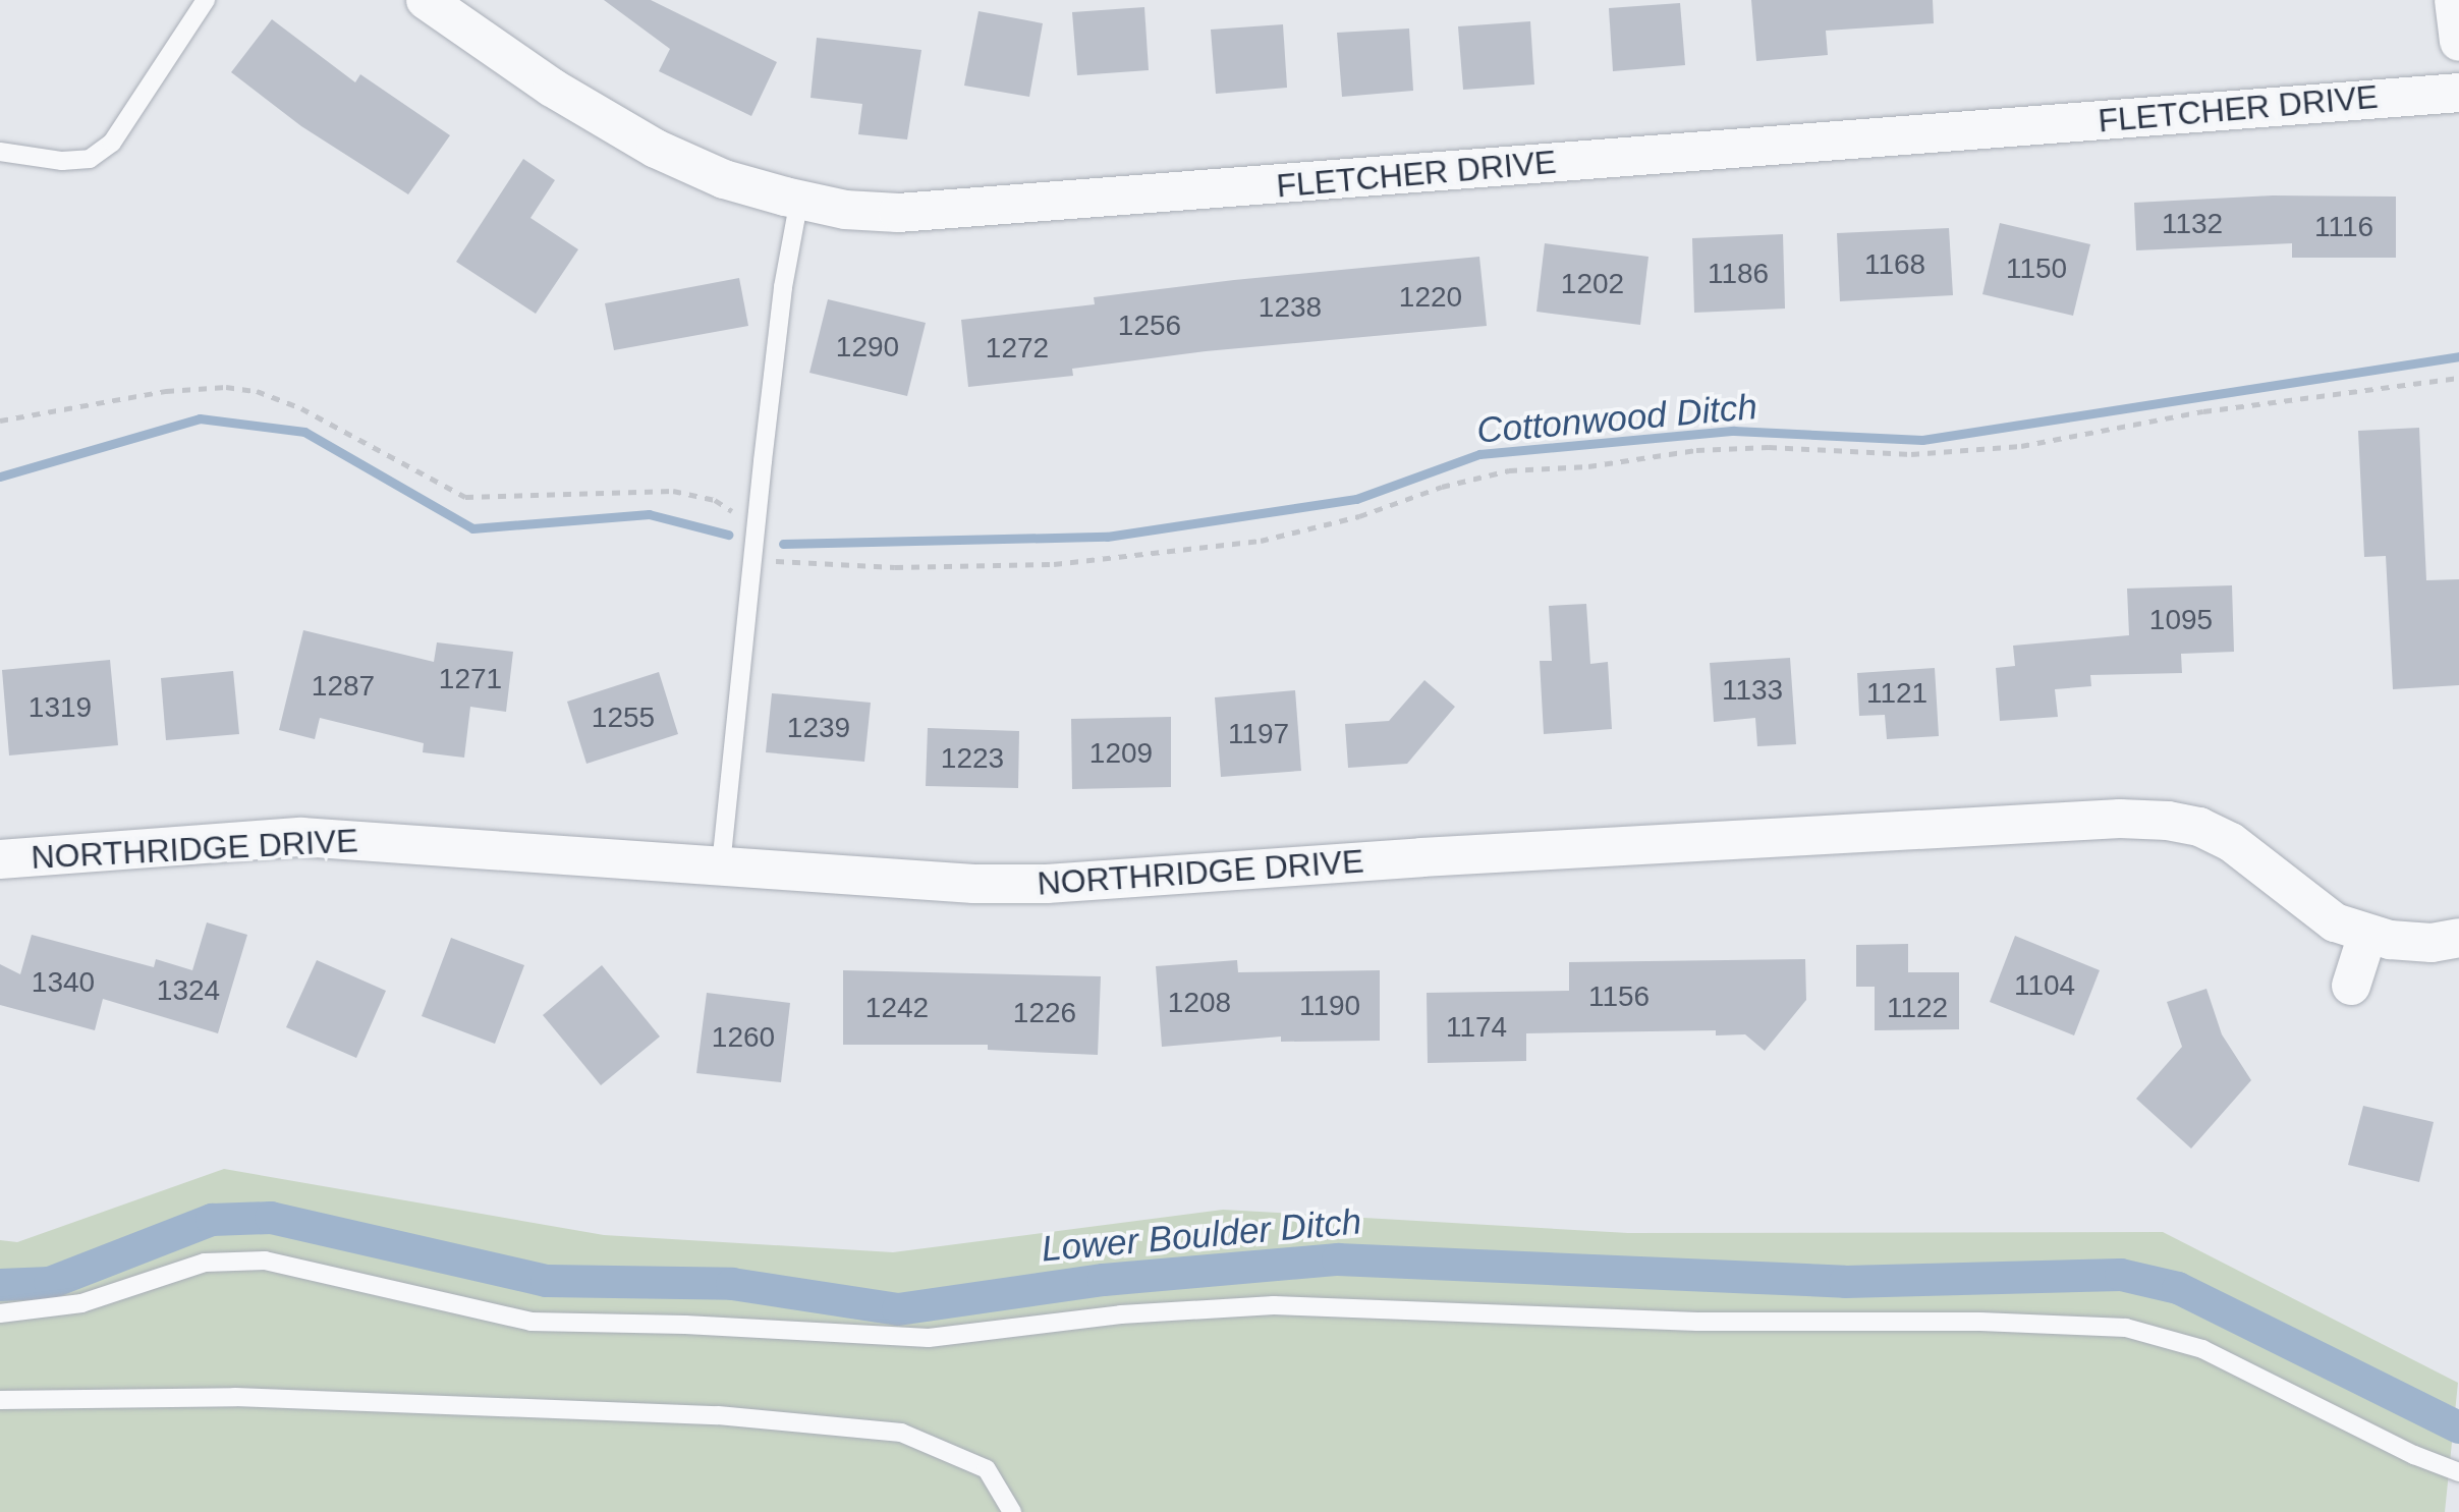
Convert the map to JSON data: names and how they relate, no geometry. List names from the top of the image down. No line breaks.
{"streets":{"street":["FLETCHER DRIVE","NORTHRIDGE DRIVE"]},"water":["Cottonwood Ditch","Lower Boulder Ditch"],"house_numbers":["1132","1116","1168","1150","1186","1202","1220","1238","1256","1290","1272","1095","1271","1287","1133","1121","1319","1255","1239","1197","1209","1223","1340","1104","1324","1156","1208","1190","1242","1122","1226","1174","1260"]}
